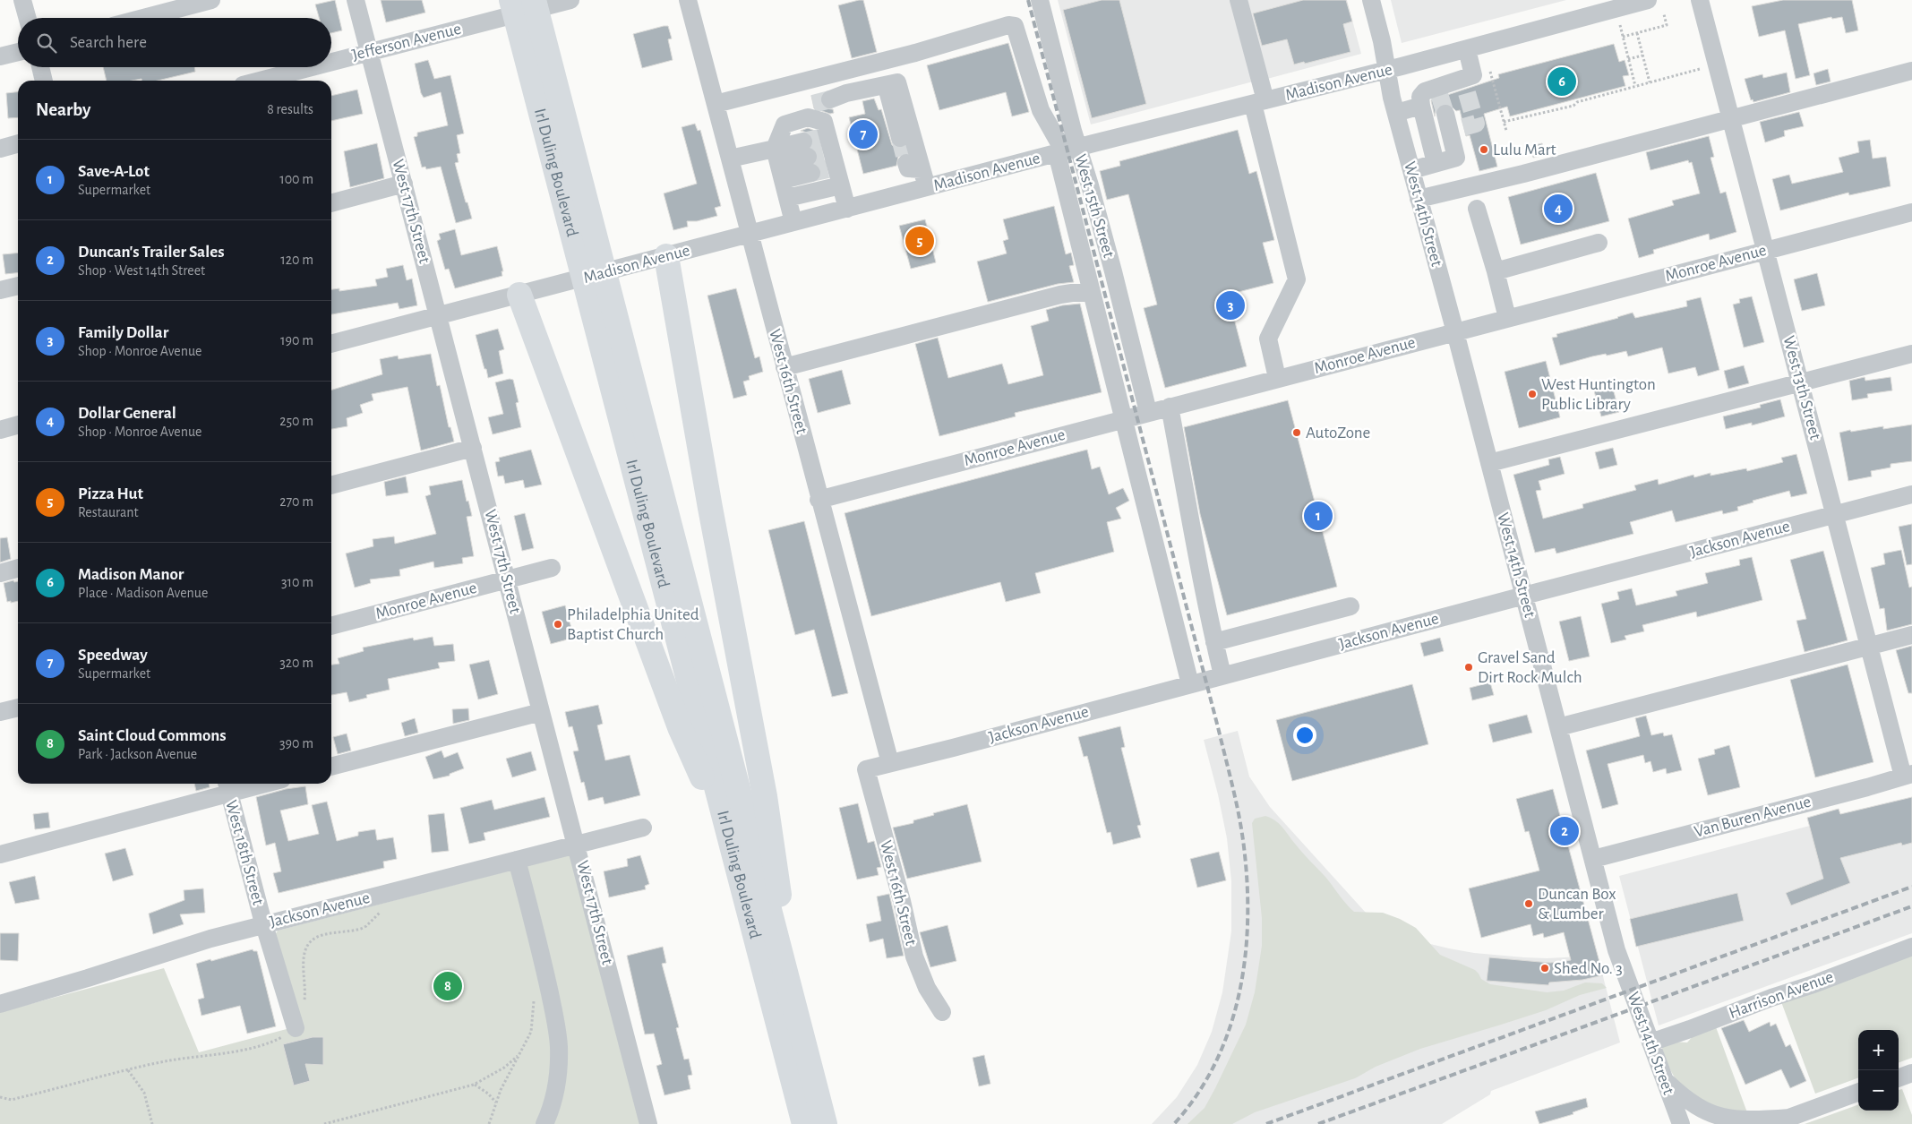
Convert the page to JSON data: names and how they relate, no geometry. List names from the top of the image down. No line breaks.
{"streets":{"highway":["Irl Duling Boulevard"],"street":["Jefferson Avenue","Madison Avenue","West 15th Street","West 17th Street","West 14th Street","Monroe Avenue","West 16th Street","West 13th Street","Jackson Avenue","Van Buren Avenue","West 18th Street","Harrison Avenue"]},"crossings":[["Jefferson Avenue","West 17th Street"],["Madison Avenue","West 15th Street"],["Madison Avenue","West 17th Street"],["Madison Avenue","West 14th Street"],["Madison Avenue","West 16th Street"],["West 15th Street","Monroe Avenue"],["West 17th Street","Monroe Avenue"],["West 17th Street","Jackson Avenue"],["West 14th Street","Monroe Avenue"],["West 14th Street","Jackson Avenue"],["West 14th Street","Van Buren Avenue"],["West 14th Street","Harrison Avenue"],["Monroe Avenue","West 16th Street"],["Monroe Avenue","West 13th Street"],["West 16th Street","Jackson Avenue"],["West 13th Street","Jackson Avenue"],["West 13th Street","Van Buren Avenue"],["Jackson Avenue","West 18th Street"]],"places":["Lulu Mart","West Huntington Public Library","AutoZone","Philadelphia United Baptist Church","Gravel Sand Dirt Rock Mulch","Duncan Box & Lumber","Shed No. 3"],"page":{"search":"Search here","pins":["6","7","4","5","3","1","2","8"],"heading":["Nearby","8 results"],"list":[{"mark":"1","name":"Save-A-Lot","note":"Supermarket","value":"100 m"},{"mark":"2","name":"Duncan's Trailer Sales","note":"Shop · West 14th Street","value":"120 m"},{"mark":"3","name":"Family Dollar","note":"Shop · Monroe Avenue","value":"190 m"},{"mark":"4","name":"Dollar General","note":"Shop · Monroe Avenue","value":"250 m"},{"mark":"5","name":"Pizza Hut","note":"Restaurant","value":"270 m"},{"mark":"6","name":"Madison Manor","note":"Place · Madison Avenue","value":"310 m"},{"mark":"7","name":"Speedway","note":"Supermarket","value":"320 m"},{"mark":"8","name":"Saint Cloud Commons","note":"Park · Jackson Avenue","value":"390 m"}],"map_buttons":["+","−"]}}
